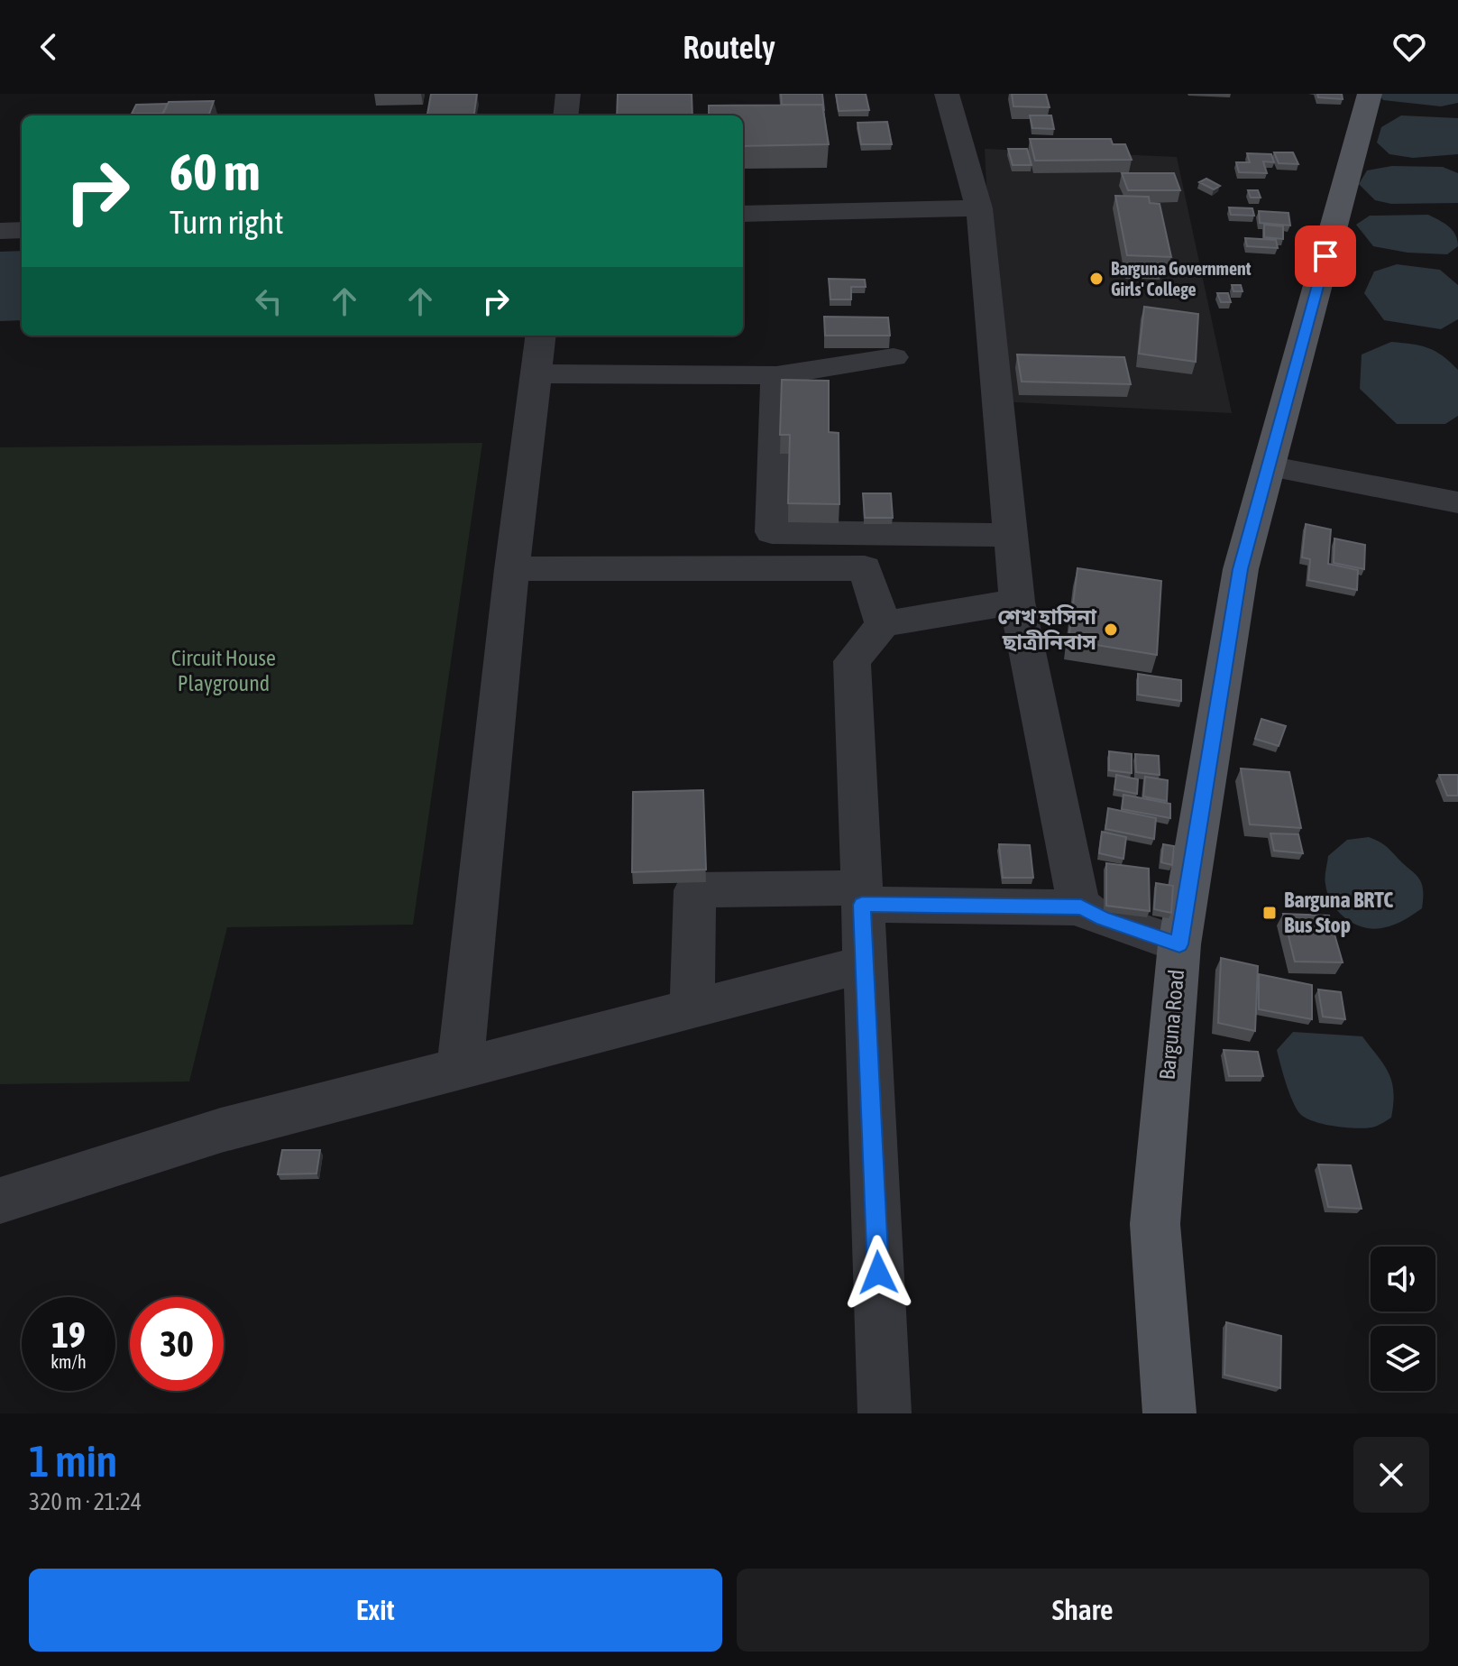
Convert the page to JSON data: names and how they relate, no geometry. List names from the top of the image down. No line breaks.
{"streets":{"main road":["Barguna Road"]},"parks":["Circuit House Playground"],"places":{"other":["Barguna Government Girls' College","শেখ হাসিনা ছাত্রীনিবাস"],"transit":["Barguna BRTC Bus Stop"]},"page":{"header":"Routely","turn":["60 m","Turn right"],"speed":"19 km/h","limit":"30","heading":["1 min","320 m · 21:24"],"buttons":["Exit","Share"]}}
